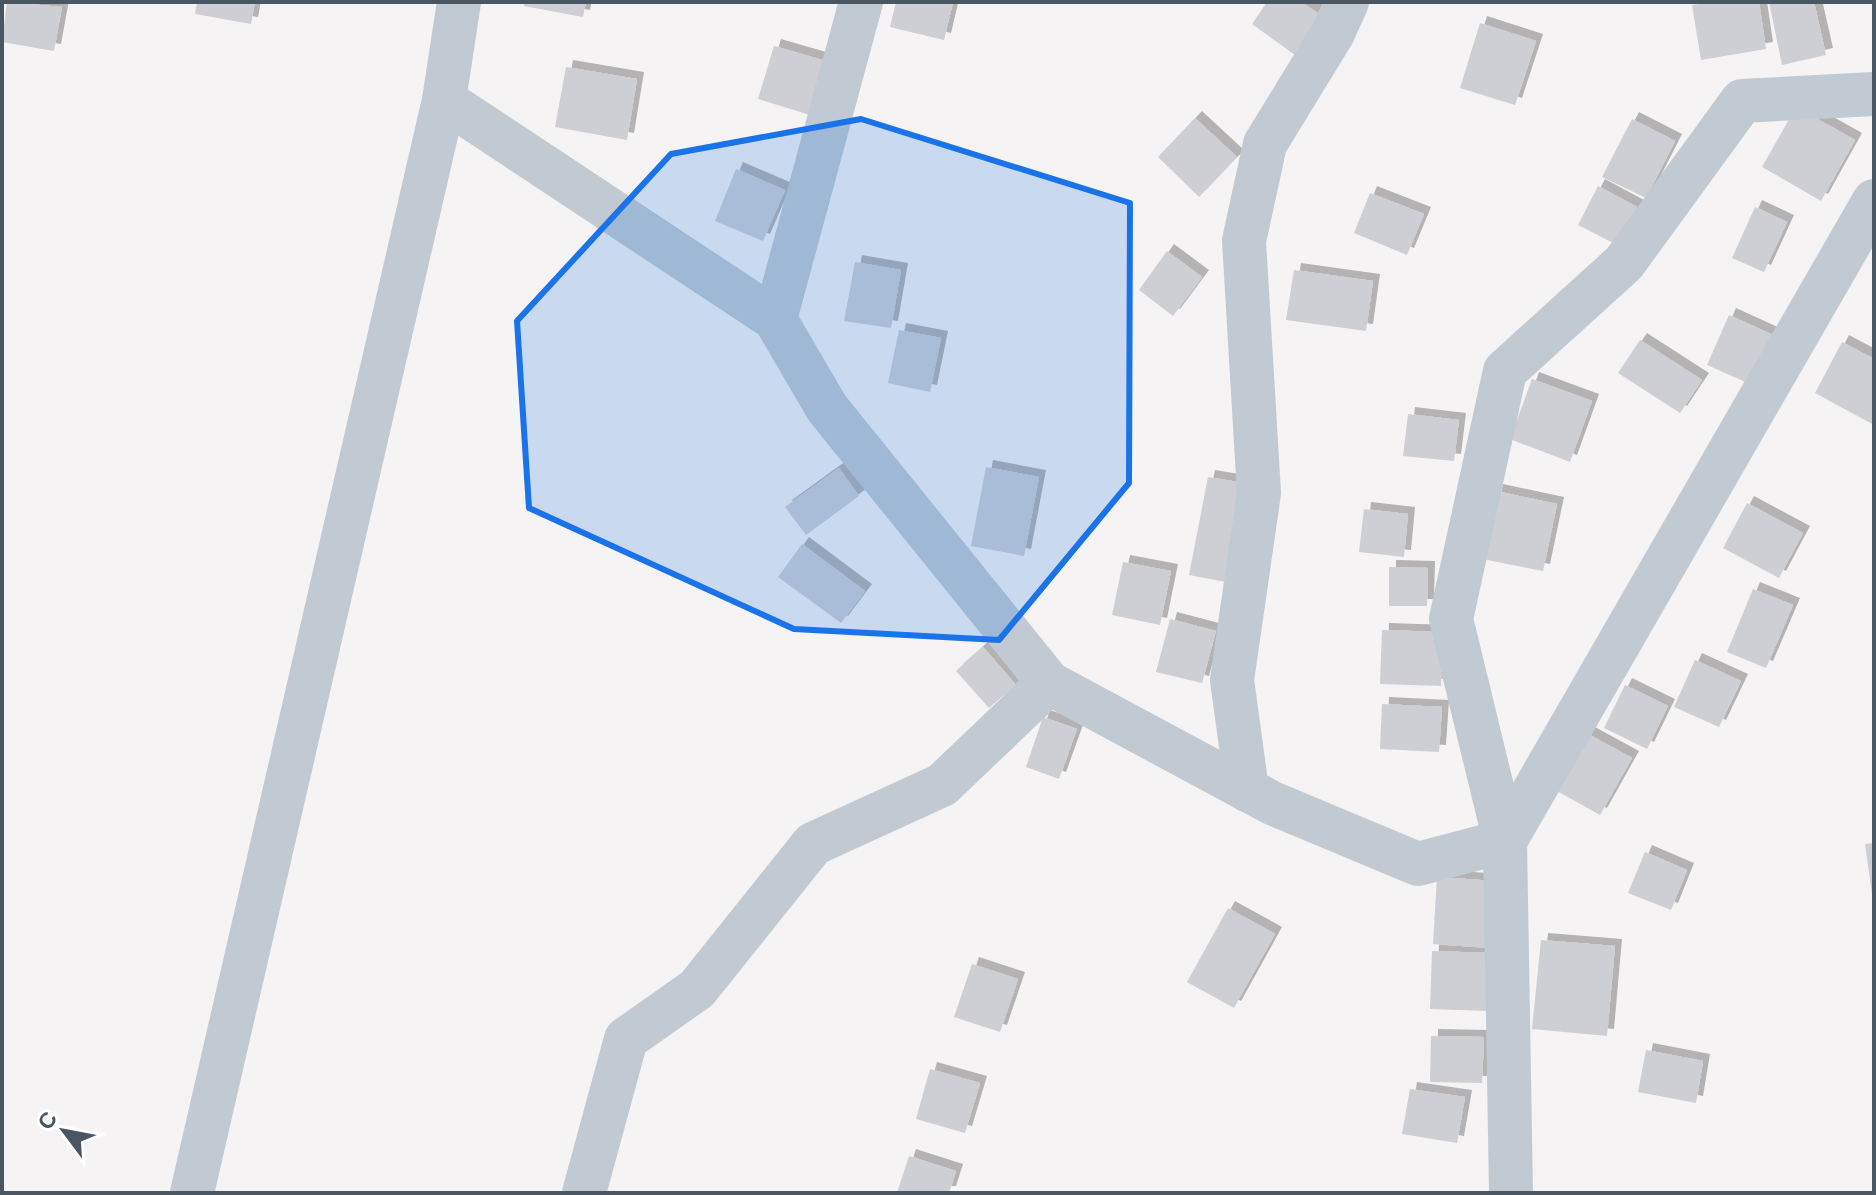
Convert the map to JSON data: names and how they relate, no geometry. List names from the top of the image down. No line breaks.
{"north":"top left"}
